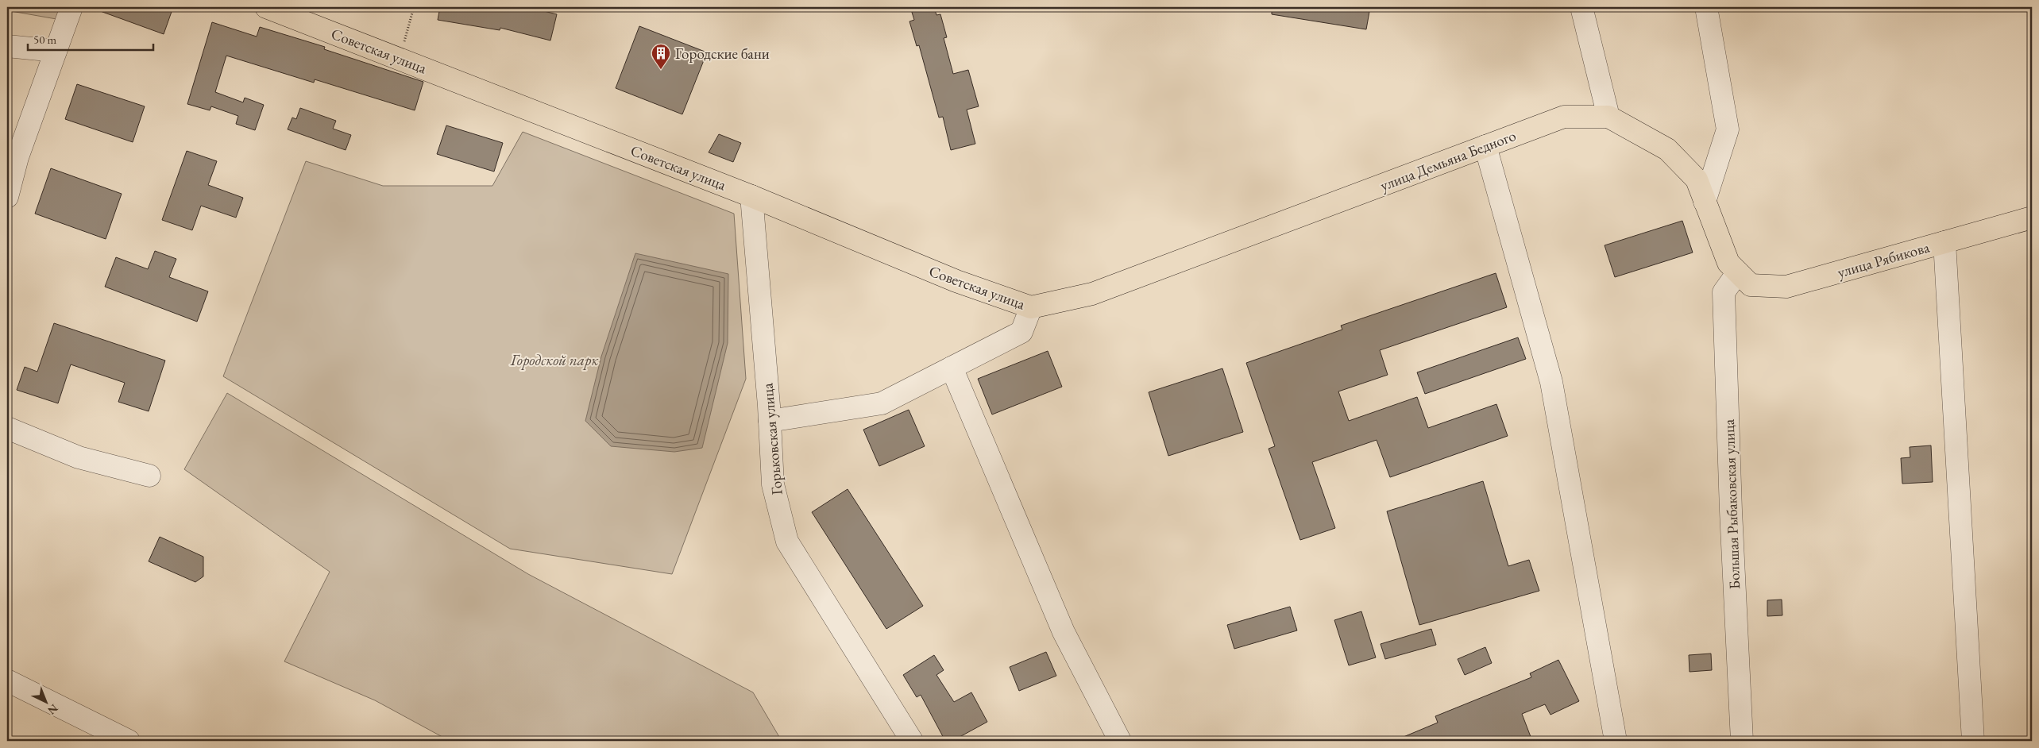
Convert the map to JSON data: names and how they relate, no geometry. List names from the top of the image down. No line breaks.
{"streets":{"main road":["Советская улица","улица Демьяна Бедного","улица Рябикова"],"street":["Горьковская улица","Большая Рыбаковская улица"]},"crossings":[["Советская улица","улица Демьяна Бедного"],["Советская улица","Горьковская улица"],["улица Демьяна Бедного","улица Рябикова"],["улица Демьяна Бедного","Большая Рыбаковская улица"],["улица Рябикова","Большая Рыбаковская улица"]],"parks":["Городской парк"],"places":{"building":["Городские бани"]},"scale_bar":"50 m","north":"bottom right"}
